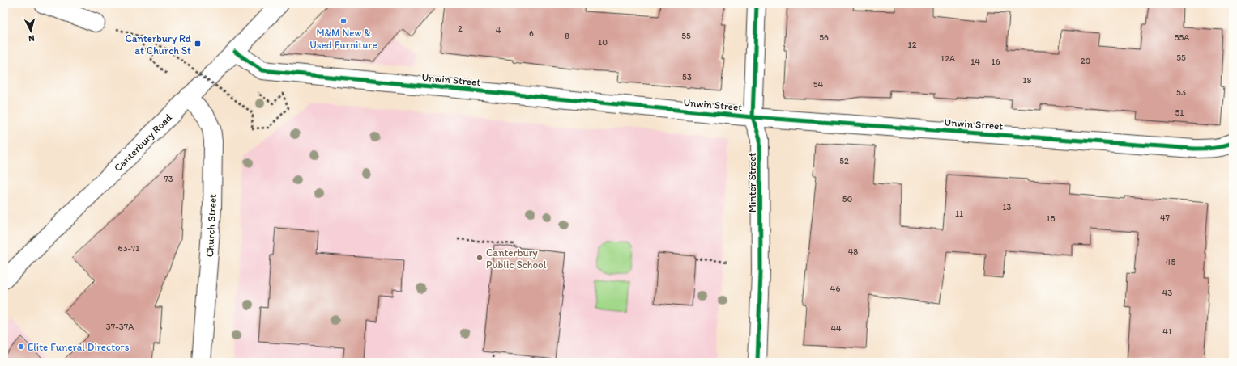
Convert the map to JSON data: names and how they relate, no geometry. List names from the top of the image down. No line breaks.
{"streets":{"main road":["Unwin Street","Canterbury Road","Minter Street","Church Street"]},"crossings":[["Unwin Street","Canterbury Road"],["Unwin Street","Minter Street"],["Canterbury Road","Church Street"]],"places":{"other":["M&M New & Used Furniture","Canterbury Public School","Elite Funeral Directors"],"transit":["Canterbury Rd at Church St"]},"house_numbers":["2","4","6","8","55","56","55A","10","12","55","12A","20","14","16","53","18","54","53","51","52","73","50","13","11","47","15","63-71","48","45","46","43","37-37A","44","41"],"north":"bottom"}
